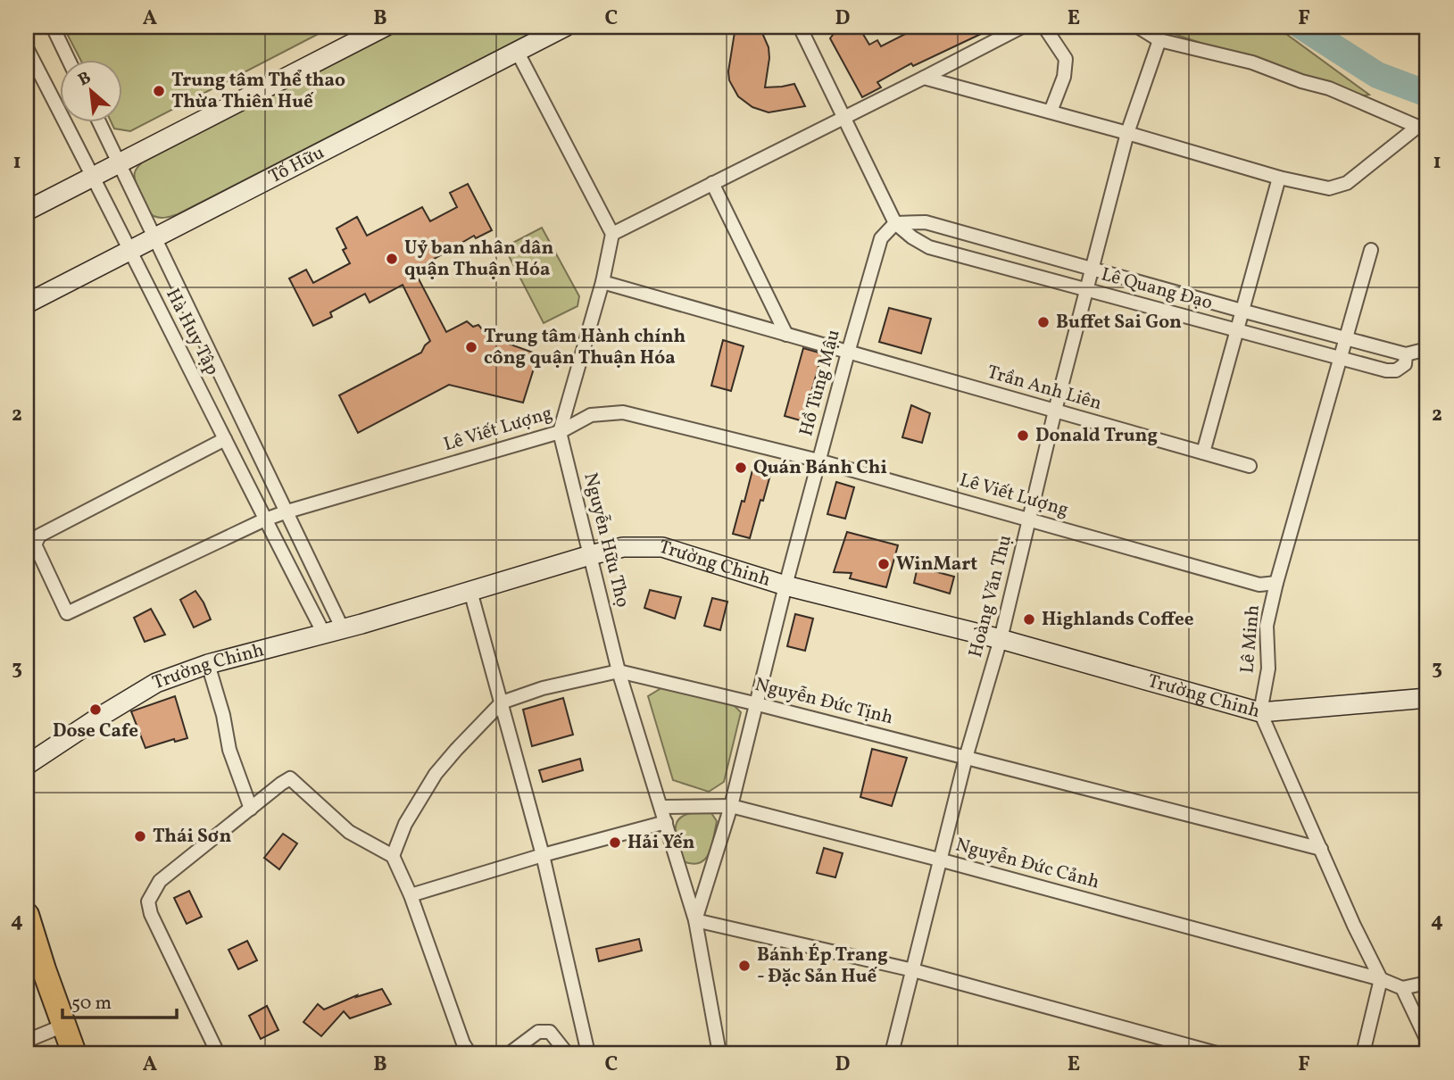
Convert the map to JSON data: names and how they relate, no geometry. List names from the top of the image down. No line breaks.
{"streets":{"street":["Tố Hữu","Lê Quang Đạo","Hà Huy Tập","Hồ Tùng Mậu","Trần Anh Liên","Lê Viết Lượng","Nguyễn Hữu Thọ","Trường Chinh","Hoàng Văn Thụ","Lê Minh","Nguyễn Đức Tịnh","Nguyễn Đức Cảnh"]},"crossings":[["Tố Hữu","Hà Huy Tập"],["Lê Quang Đạo","Hồ Tùng Mậu"],["Lê Quang Đạo","Hoàng Văn Thụ"],["Lê Quang Đạo","Lê Minh"],["Hà Huy Tập","Lê Viết Lượng"],["Hà Huy Tập","Trường Chinh"],["Hồ Tùng Mậu","Trần Anh Liên"],["Hồ Tùng Mậu","Lê Viết Lượng"],["Hồ Tùng Mậu","Nguyễn Hữu Thọ"],["Hồ Tùng Mậu","Trường Chinh"],["Hồ Tùng Mậu","Nguyễn Đức Tịnh"],["Hồ Tùng Mậu","Nguyễn Đức Cảnh"],["Trần Anh Liên","Nguyễn Hữu Thọ"],["Trần Anh Liên","Hoàng Văn Thụ"],["Lê Viết Lượng","Nguyễn Hữu Thọ"],["Lê Viết Lượng","Hoàng Văn Thụ"],["Lê Viết Lượng","Lê Minh"],["Nguyễn Hữu Thọ","Trường Chinh"],["Nguyễn Hữu Thọ","Nguyễn Đức Tịnh"],["Nguyễn Hữu Thọ","Nguyễn Đức Cảnh"],["Trường Chinh","Hoàng Văn Thụ"],["Trường Chinh","Lê Minh"],["Hoàng Văn Thụ","Nguyễn Đức Tịnh"],["Hoàng Văn Thụ","Nguyễn Đức Cảnh"]],"places":["Trung tâm Thể thao Thừa Thiên Huế","Uỷ ban nhân dân quận Thuận Hóa","Buffet Sai Gon","Trung tâm Hành chính công quận Thuận Hóa","Donald Trung","Quán Bánh Chi","WinMart","Highlands Coffee","Dose Cafe","Thái Sơn","Hải Yến","Bánh Ép Trang - Đặc Sản Huế"],"scale_bar":"50 m","north":"top left","grid":{"columns":["A","B","C","D","E","F"],"rows":["1","2","3","4"]}}
